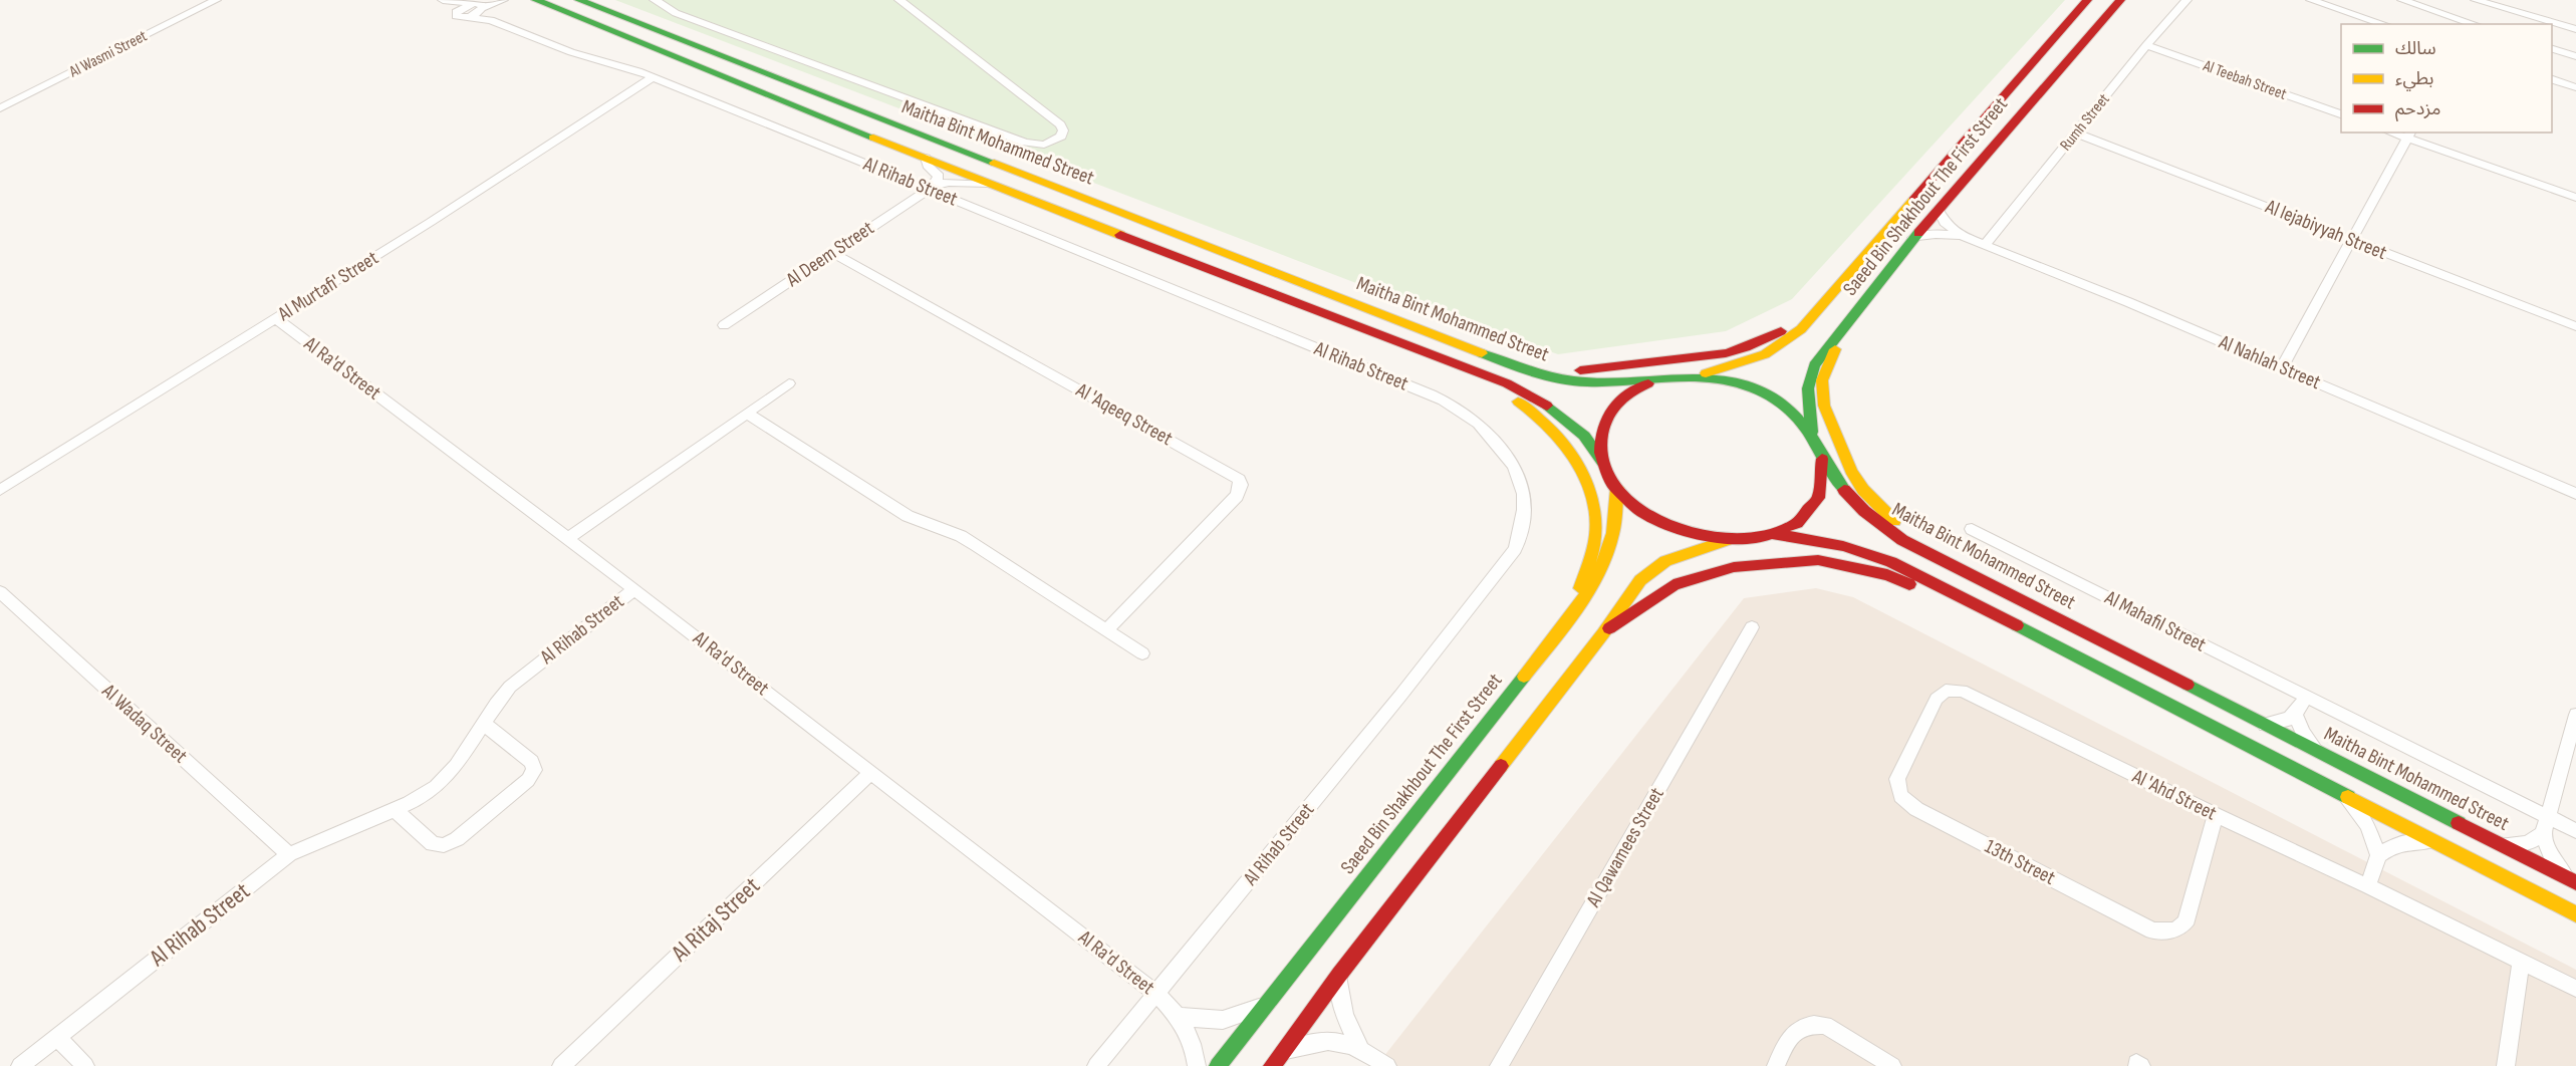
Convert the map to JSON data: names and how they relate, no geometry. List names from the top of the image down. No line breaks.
{"streets":{"main road":["Maitha Bint Mohammed Street","Saeed Bin Shakhbout The First Street"],"street":["Al Wasmi Street","Al Teebah Street","Rumh Street","Al Rihab Street","Al Iejabiyyah Street","Al Deem Street","Al Murtafi' Street","Al Nahlah Street","Al Ra'd Street","Al 'Aqeeq Street","Al Mahafil Street","Al Wadaq Street","Al 'Ahd Street","Al Qawamees Street","13th Street","Al Ritaj Street"]},"crossings":[["Al Teebah Street","Rumh Street"],["Rumh Street","Al Iejabiyyah Street"],["Rumh Street","Al Nahlah Street"],["Maitha Bint Mohammed Street","Saeed Bin Shakhbout The First Street"],["Al Rihab Street","Al Deem Street"],["Al Rihab Street","Al Murtafi' Street"],["Al Rihab Street","Al Ra'd Street"],["Al Rihab Street","Al Wadaq Street"],["Saeed Bin Shakhbout The First Street","Al Nahlah Street"],["Al Deem Street","Al 'Aqeeq Street"],["Al Murtafi' Street","Al Ra'd Street"],["Al Ra'd Street","Al Ritaj Street"],["Al 'Ahd Street","13th Street"]],"legend":["سالك","بطيء","مزدحم"]}
